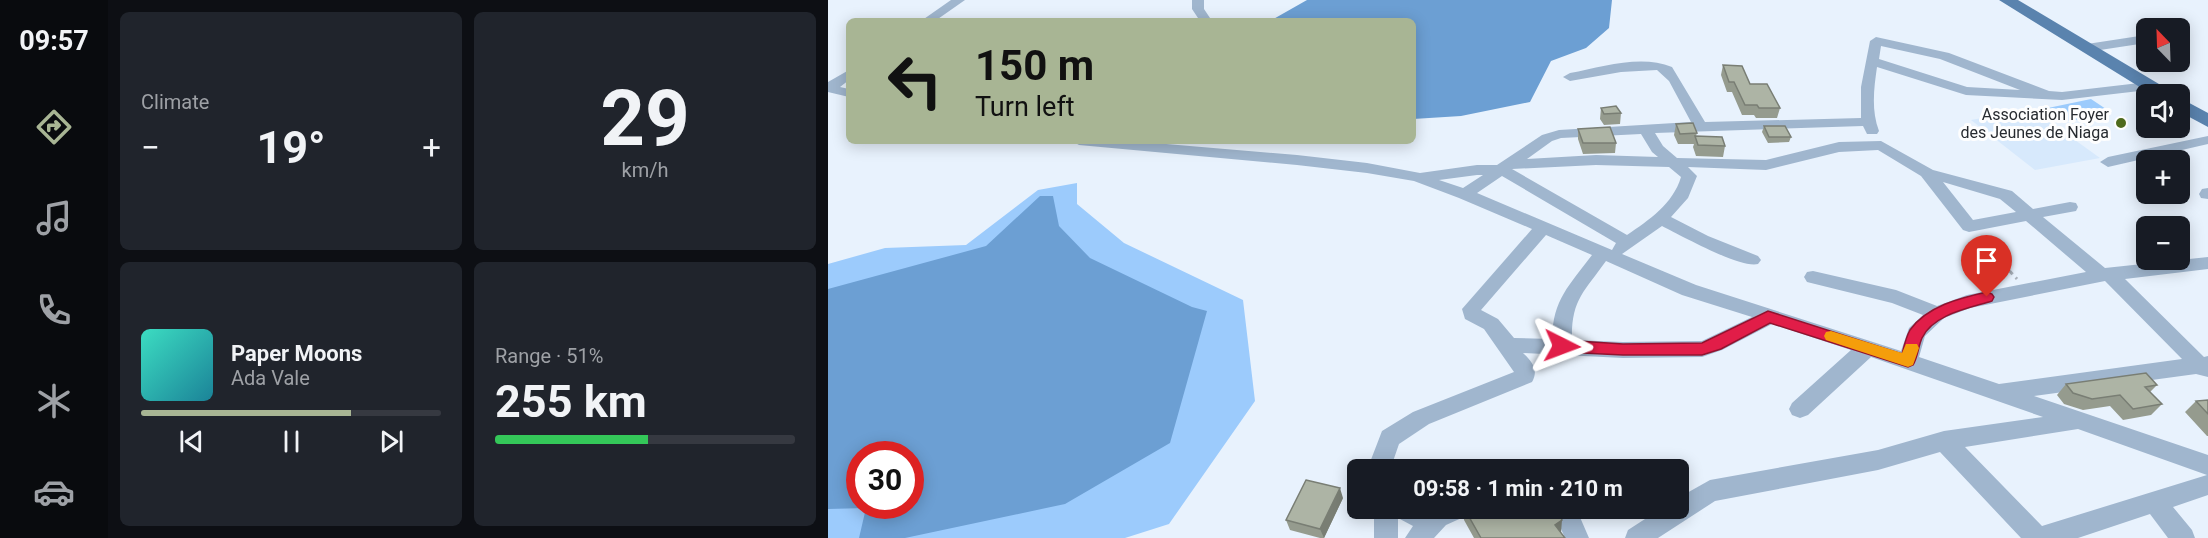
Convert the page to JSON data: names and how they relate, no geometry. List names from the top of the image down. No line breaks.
{"places":["Association Foyer des Jeunes de Niaga"],"north":"top left","page":{"tabs":"09:57","tile":["Climate",["29","km/h"],["Range · 51%","255 km"]],"map_buttons":["+","−"],"turn":["150 m","Turn left"],"heat":["−","19°","+"],"song":["Paper Moons","Ada Vale"],"limit":"30","trip":"09:58 · 1 min · 210 m"}}
